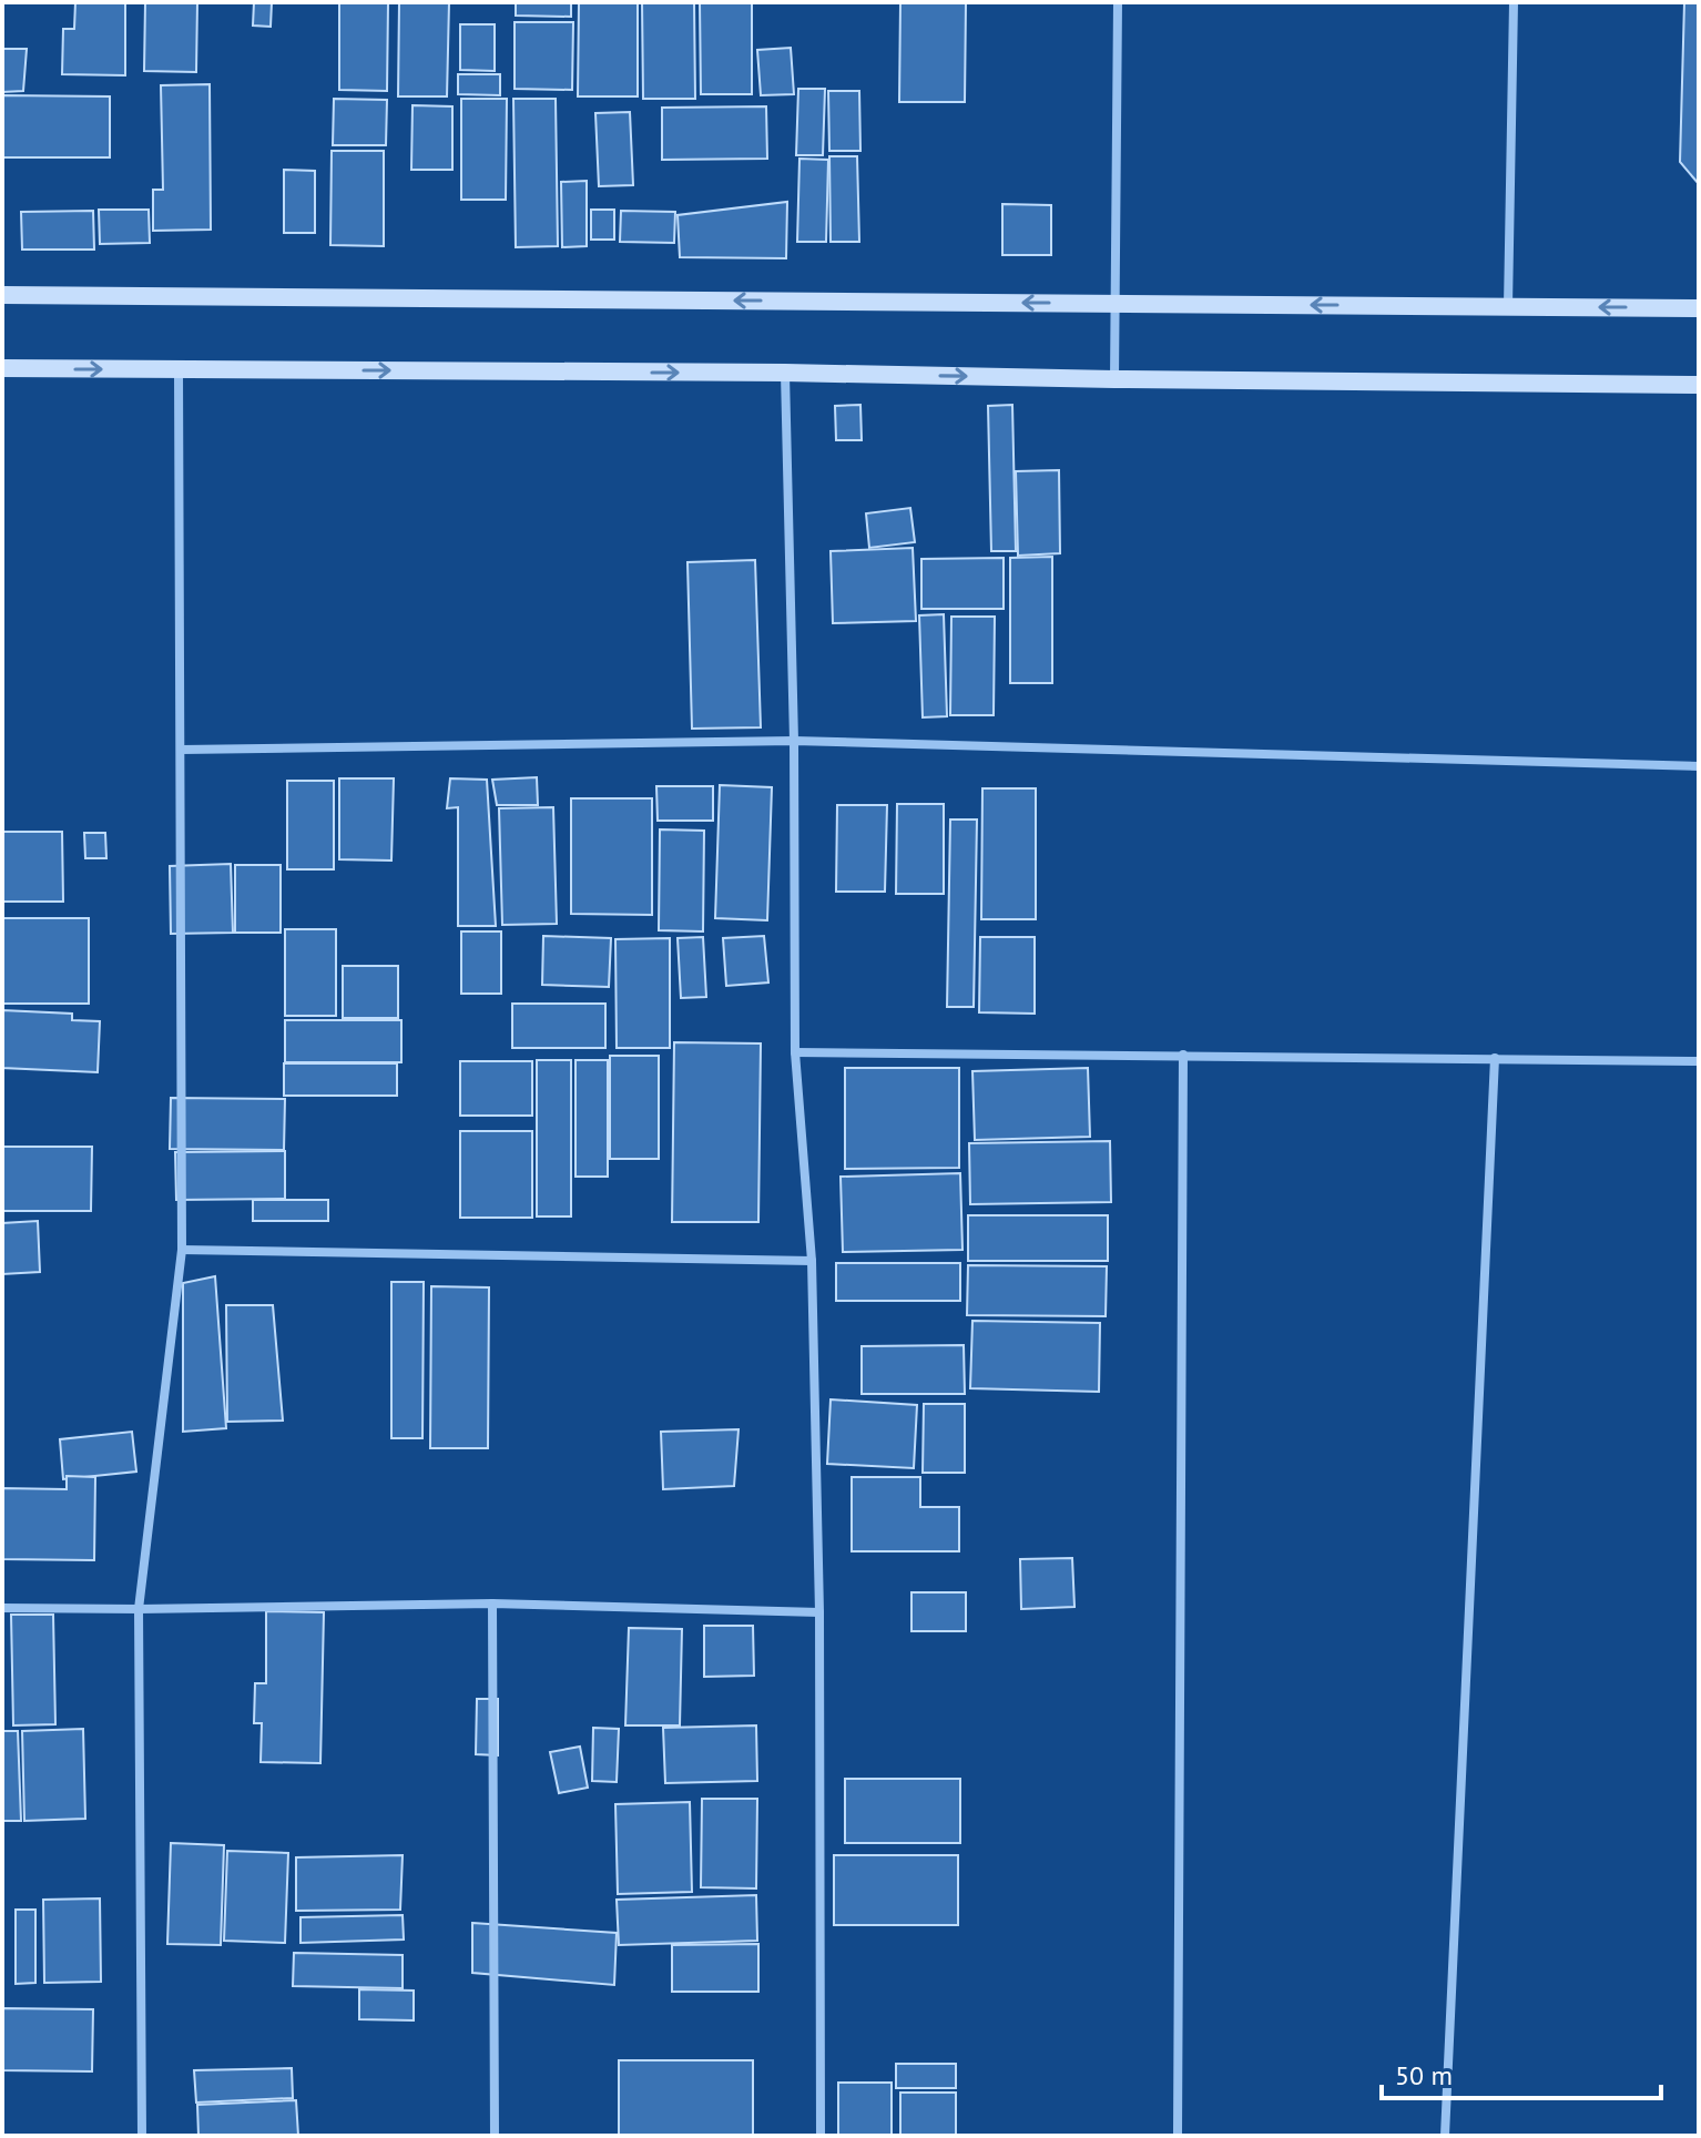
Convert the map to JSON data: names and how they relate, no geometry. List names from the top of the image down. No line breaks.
{"scale_bar":"50 m"}
